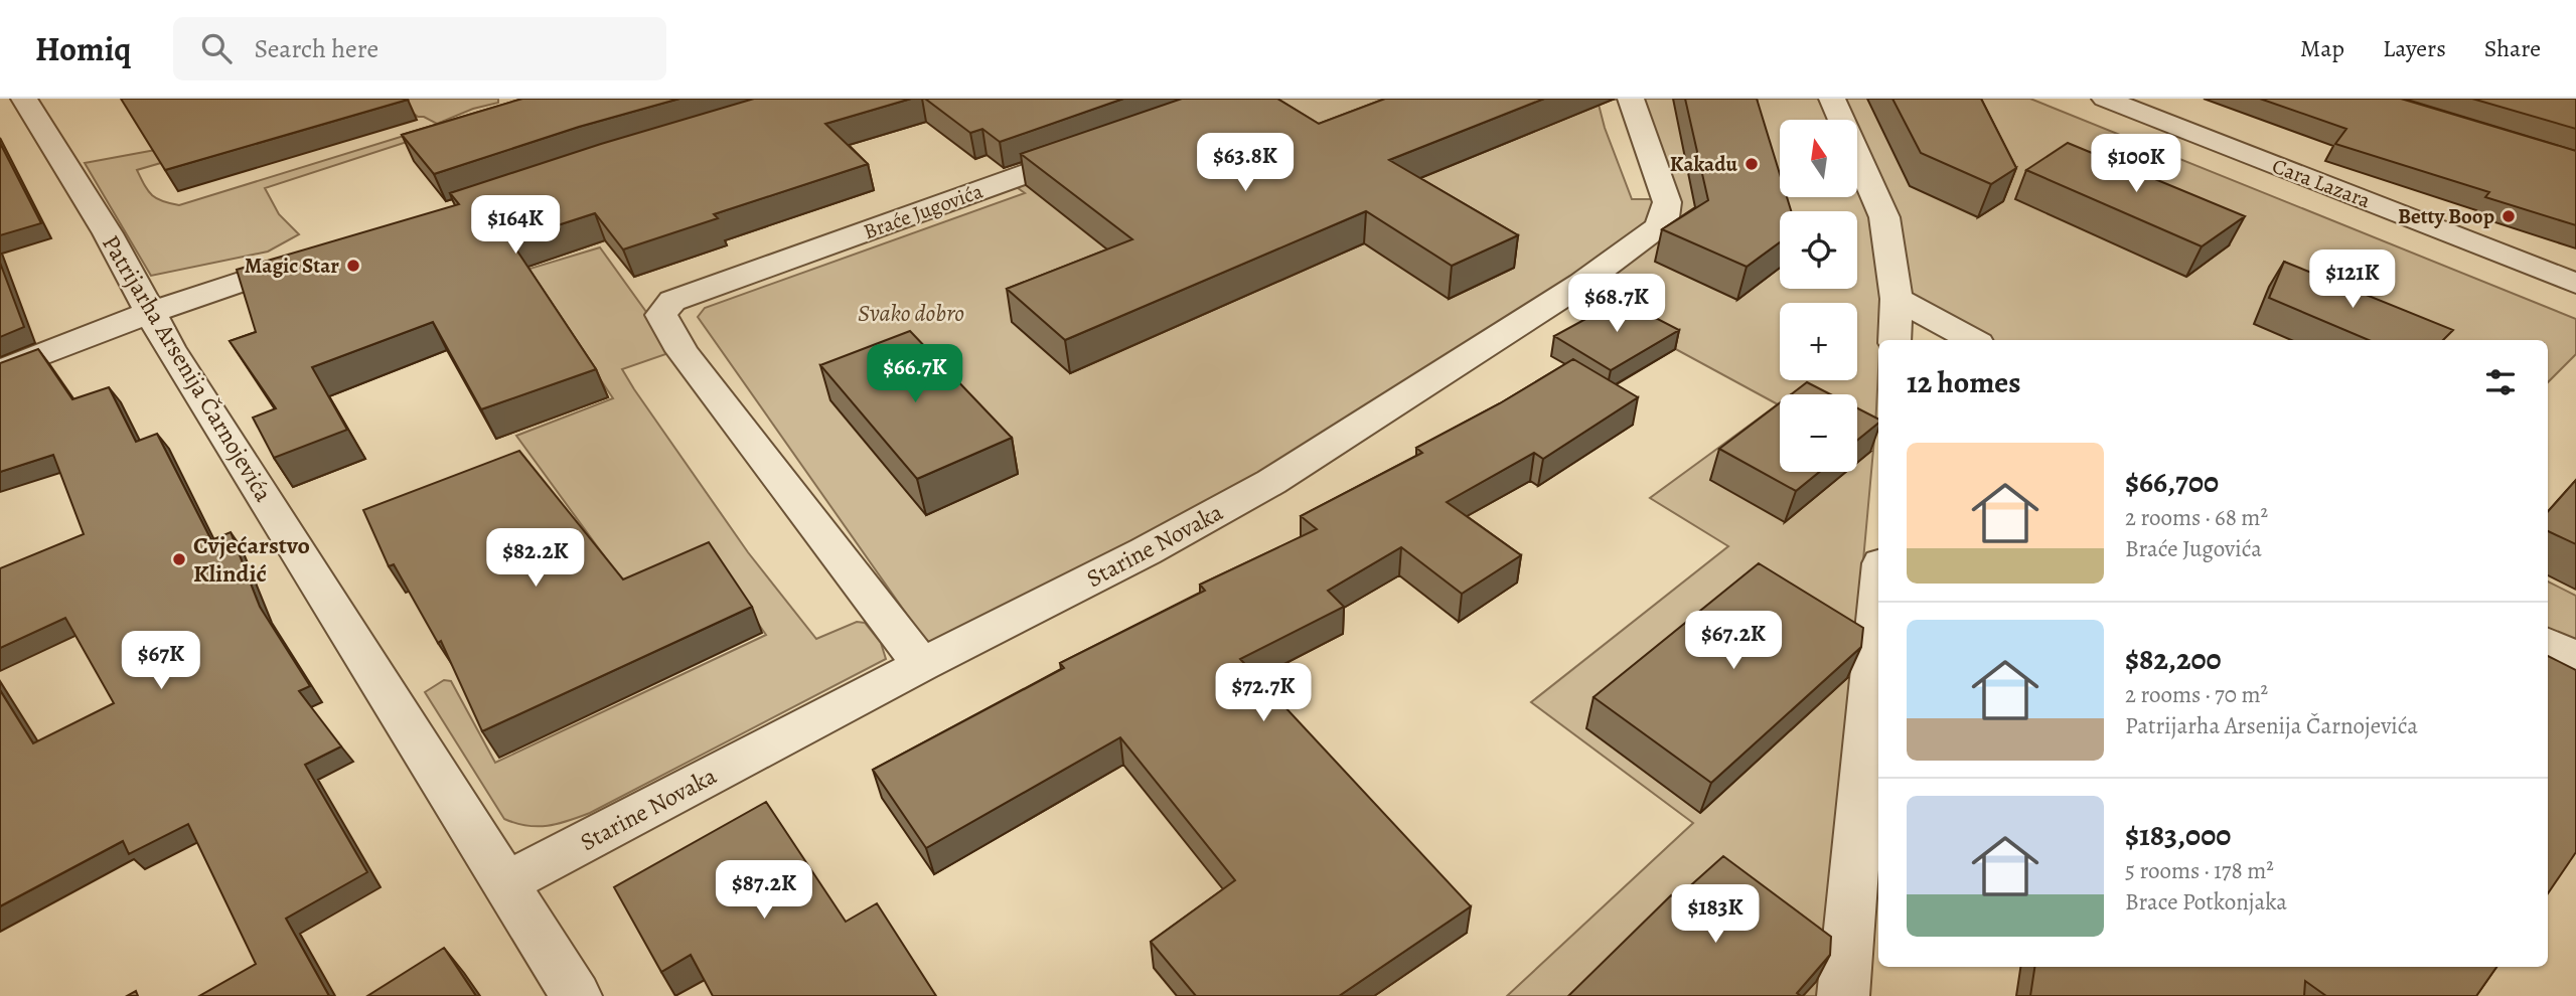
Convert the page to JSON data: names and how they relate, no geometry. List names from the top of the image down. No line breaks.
{"streets":{"street":["Cara Lazara","Braće Jugovića","Patrijarha Arsenija Čarnojevića","Starine Novaka"]},"crossings":[["Braće Jugovića","Starine Novaka"],["Patrijarha Arsenija Čarnojevića","Starine Novaka"]],"parks":["Svako dobro"],"places":["Kakadu","Betty Boop","Magic Star","Cvjećarstvo Klindić"],"north":"top","page":{"header":"Homiq","search":"Search here","nav":["Map","Layers","Share"],"map_buttons":["+","−"],"price":["$63.8K","$100K","$164K","$121K","$68.7K","$66.7K","$82.2K","$67.2K","$67K","$72.7K","$87.2K","$183K"],"heading":"12 homes","list":[{"name":"$66,700","note":"2 rooms · 68 m² · Braće Jugovića"},{"name":"$82,200","note":"2 rooms · 70 m² · Patrijarha Arsenija Čarnojevića"},{"name":"$183,000","note":"5 rooms · 178 m² · Brace Potkonjaka"}]}}
